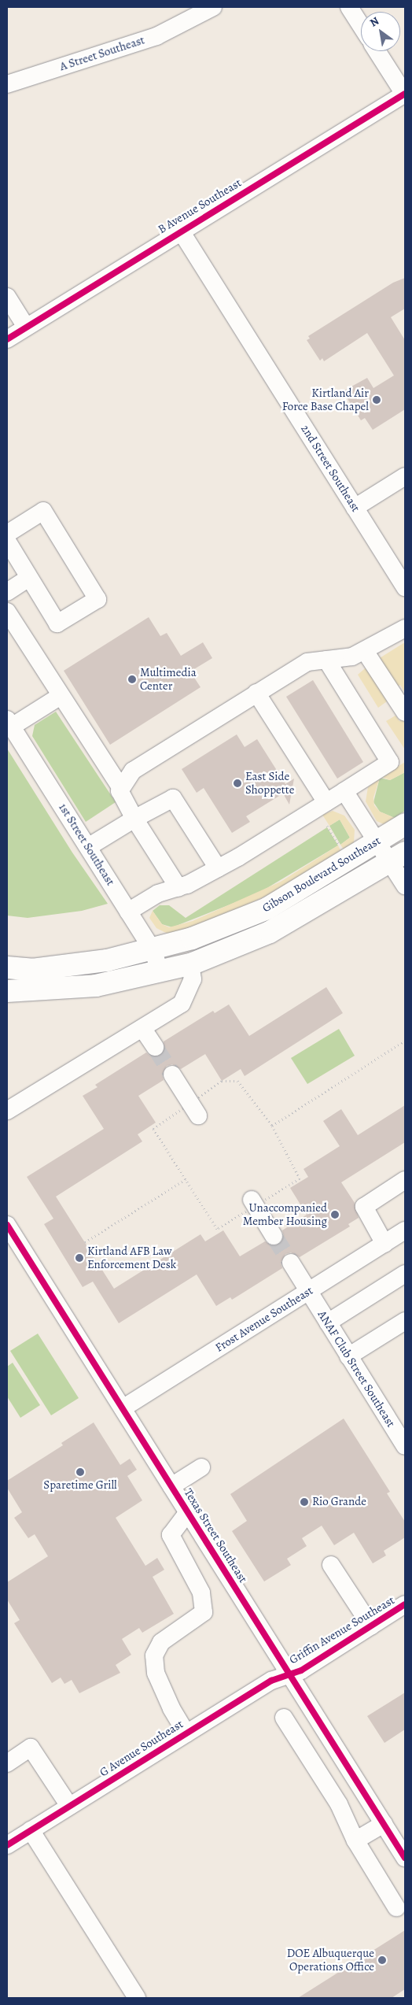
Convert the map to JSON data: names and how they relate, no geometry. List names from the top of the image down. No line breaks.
{"streets":{"main road":["Gibson Boulevard Southeast"],"street":["A Street Southeast","B Avenue Southeast","2nd Street Southeast","1st Street Southeast","Frost Avenue Southeast","ANAF Club Street Southeast","Texas Street Southeast","Griffin Avenue Southeast","G Avenue Southeast"]},"crossings":[["B Avenue Southeast","2nd Street Southeast"],["1st Street Southeast","Gibson Boulevard Southeast"],["Frost Avenue Southeast","ANAF Club Street Southeast"],["Frost Avenue Southeast","Texas Street Southeast"],["Texas Street Southeast","Griffin Avenue Southeast"],["Texas Street Southeast","G Avenue Southeast"],["Griffin Avenue Southeast","G Avenue Southeast"]],"places":["Kirtland Air Force Base Chapel","Multimedia Center","East Side Shoppette","Unaccompanied Member Housing","Kirtland AFB Law Enforcement Desk","Sparetime Grill","Rio Grande","DOE Albuquerque Operations Office"],"north":"top left"}
